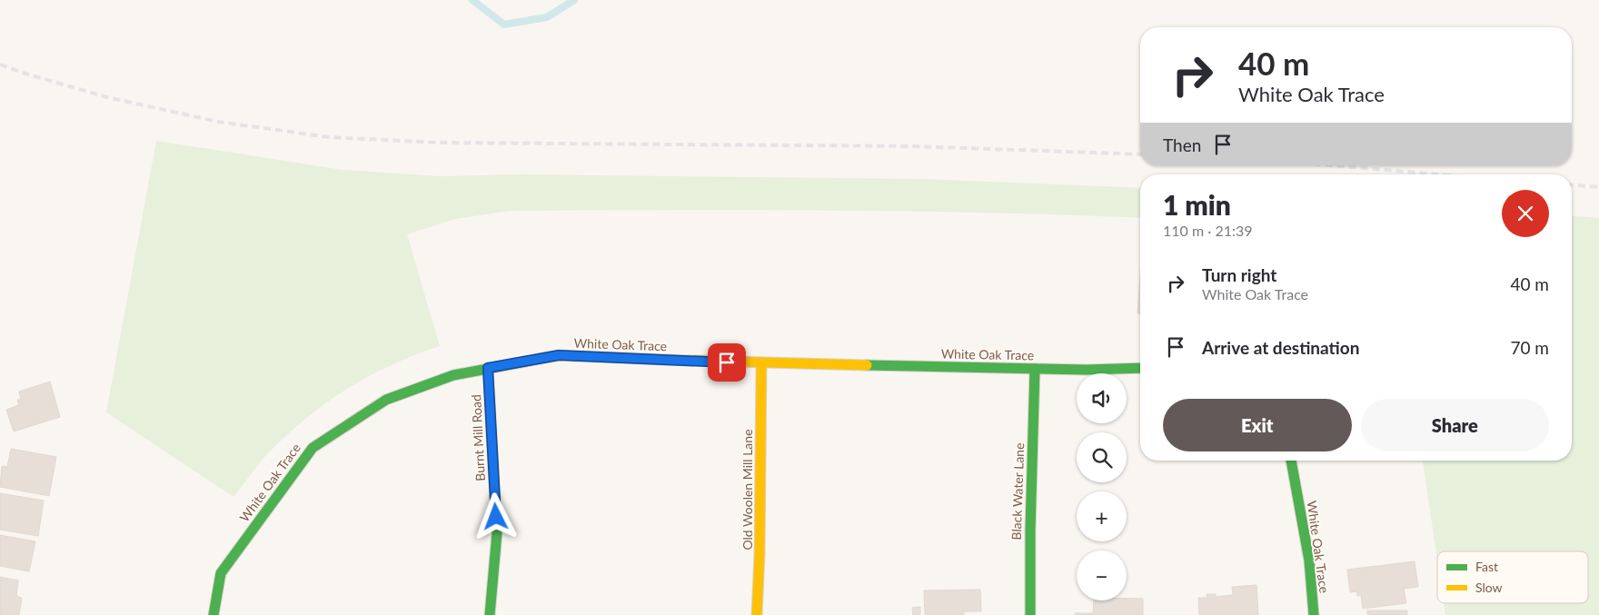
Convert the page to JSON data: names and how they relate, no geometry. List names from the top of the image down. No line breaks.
{"streets":{"street":["White Oak Trace","Burnt Mill Road","Old Woolen Mill Lane","Black Water Lane"]},"crossings":[["White Oak Trace","Burnt Mill Road"],["White Oak Trace","Old Woolen Mill Lane"],["White Oak Trace","Black Water Lane"]],"legend":["Fast","Slow"],"page":{"turn":["40 m","White Oak Trace"],"then":"Then","heading":["1 min","110 m · 21:39"],"list":[{"name":"Turn right","note":"White Oak Trace","value":"40 m"},{"name":"Arrive at destination","value":"70 m"}],"map_buttons":["+","−"],"buttons":["Exit","Share"]}}
